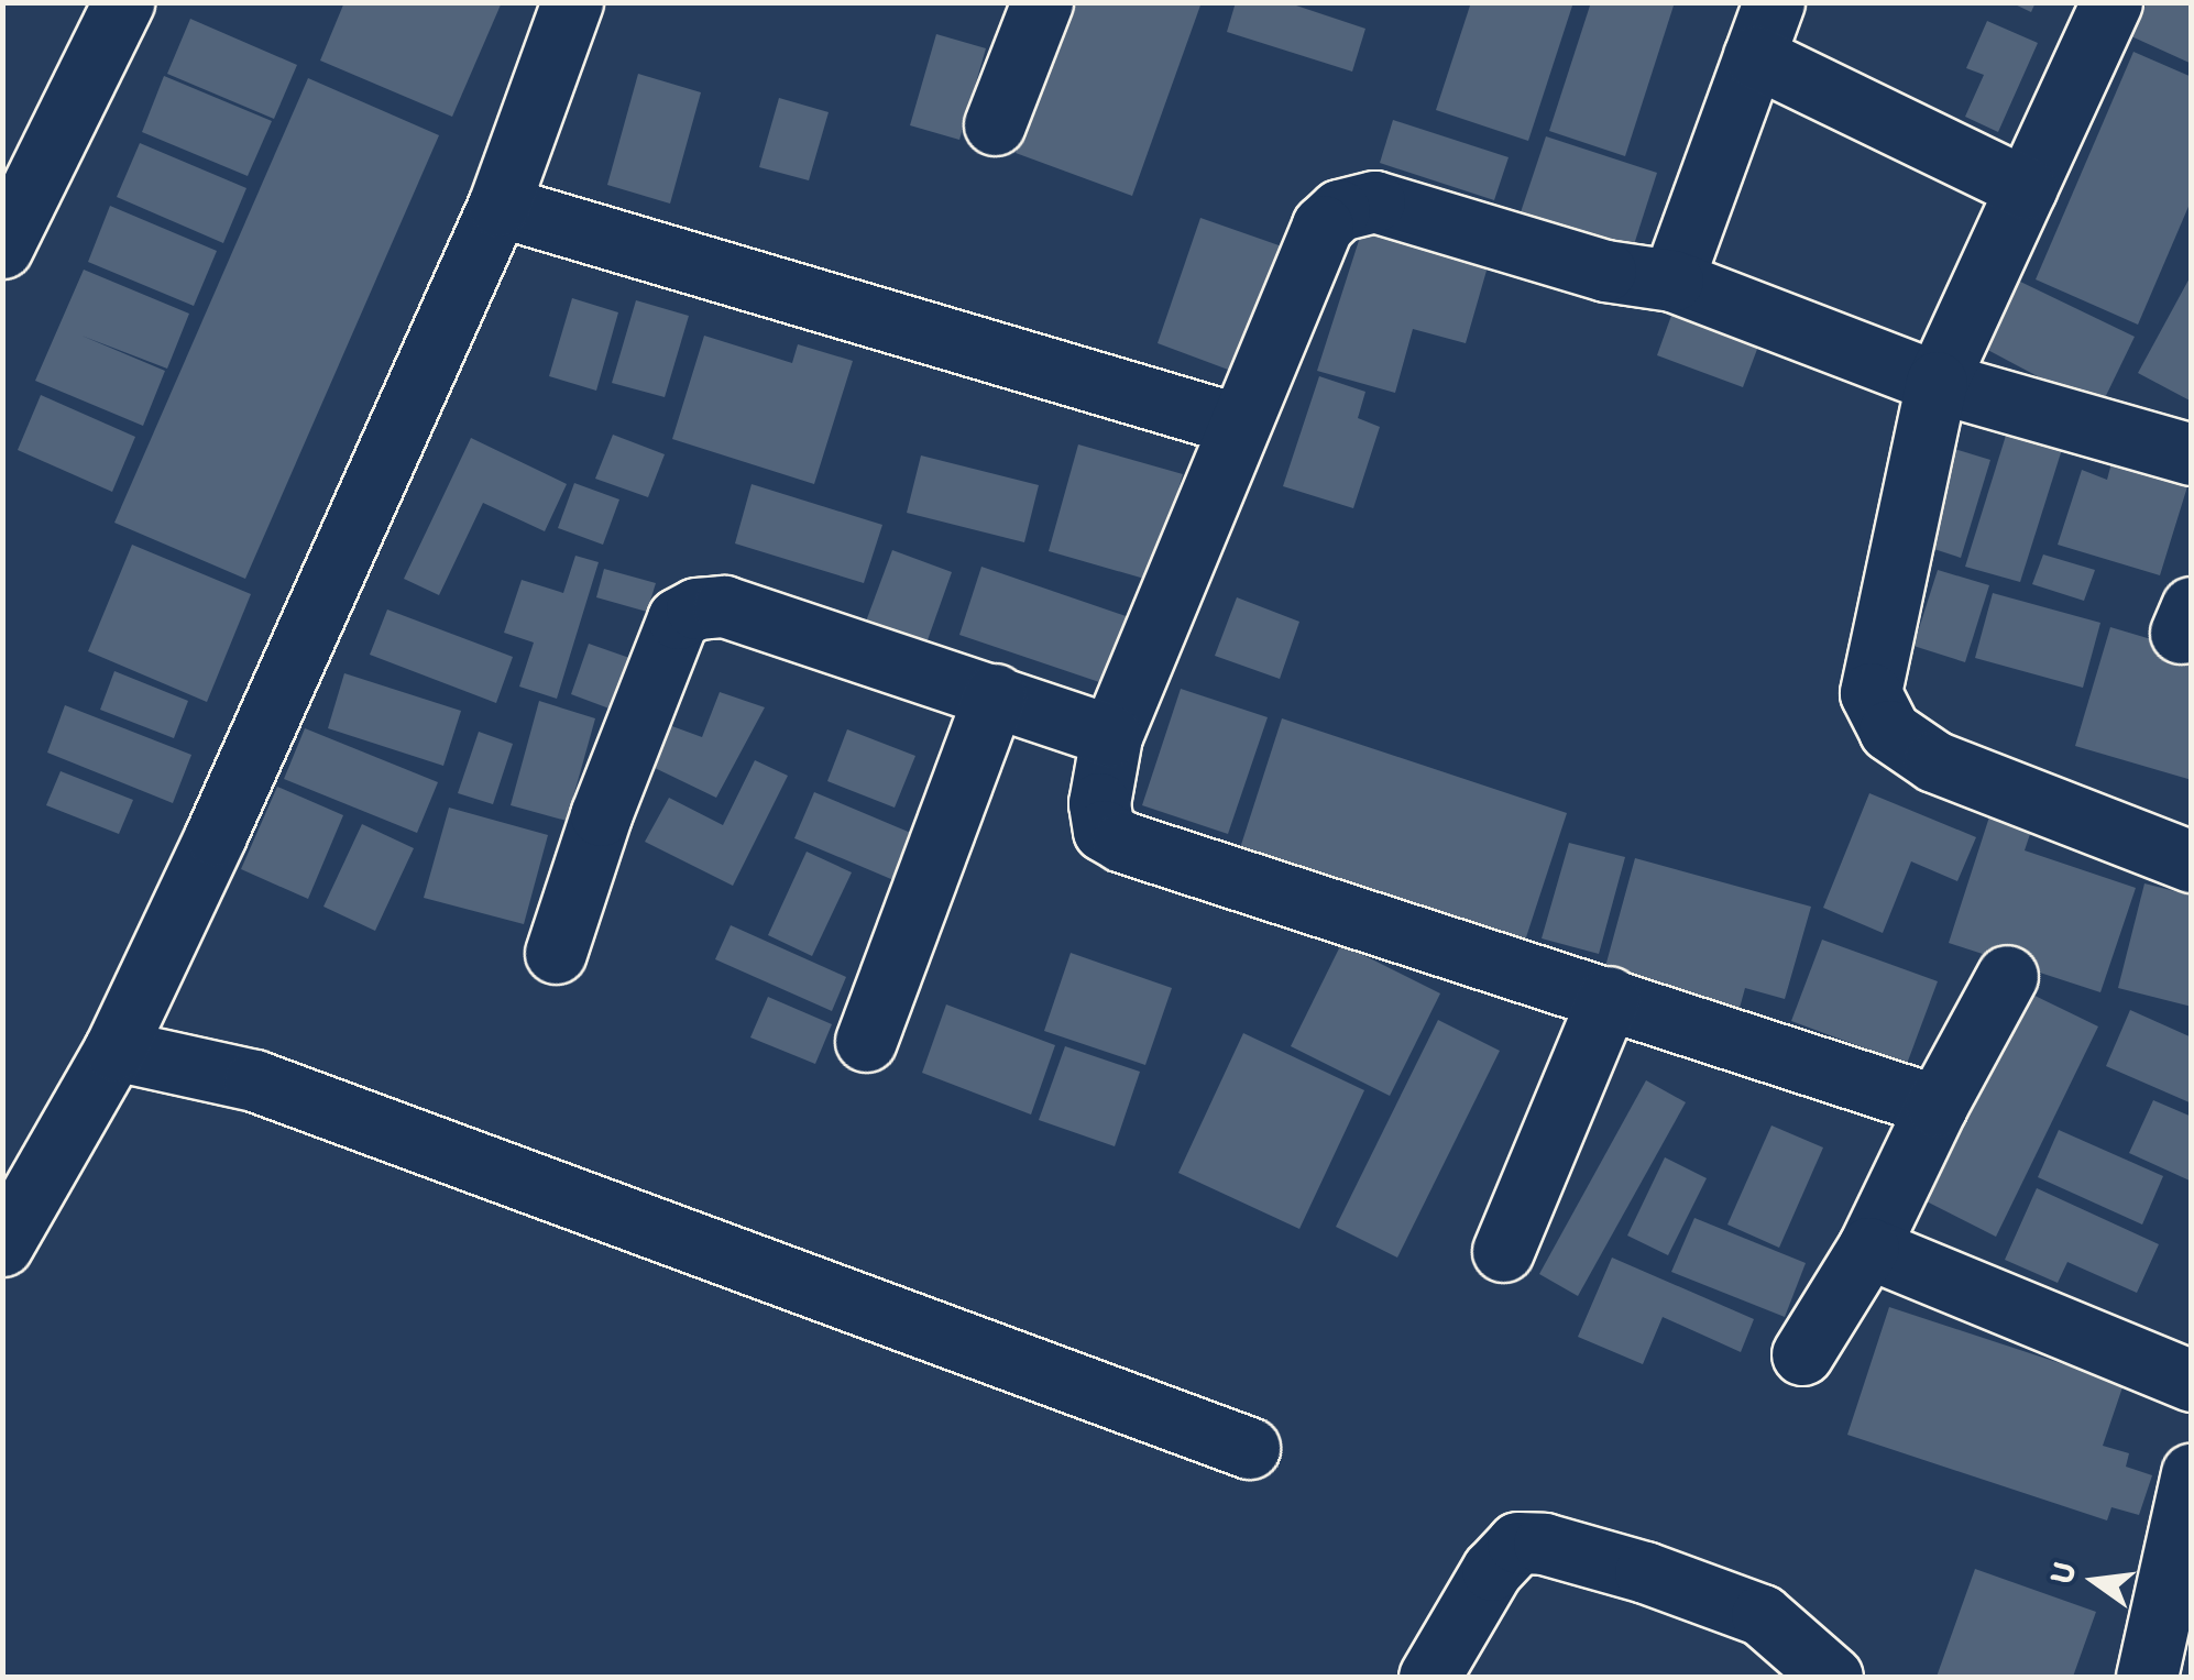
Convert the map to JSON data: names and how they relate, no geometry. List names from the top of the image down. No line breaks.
{"north":"left"}
